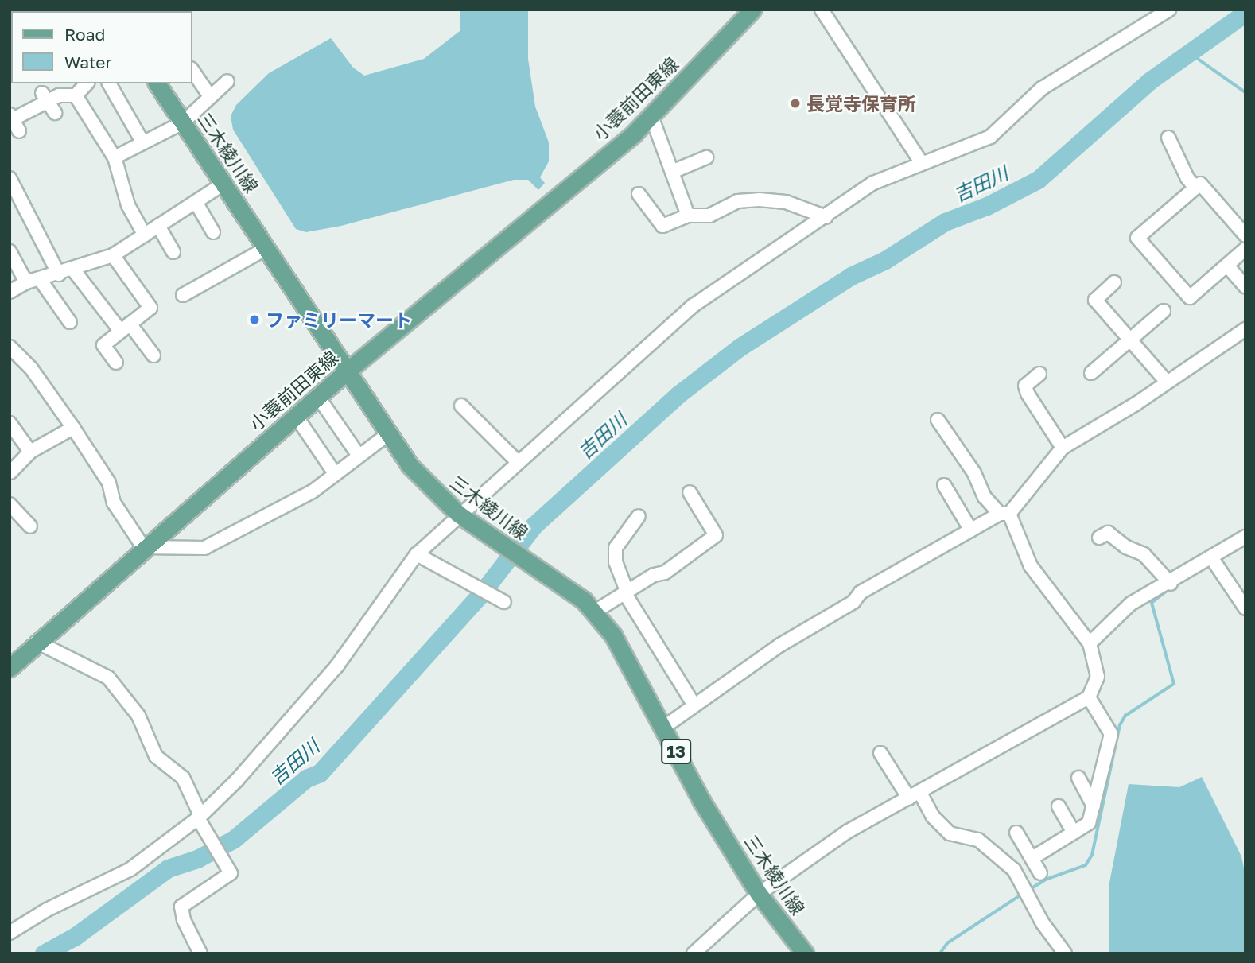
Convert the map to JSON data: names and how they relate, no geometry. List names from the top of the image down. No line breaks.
{"streets":{"main road":["小蓑前田東線","三木綾川線","13"]},"crossings":[["小蓑前田東線","三木綾川線"]],"water":["吉田川"],"places":["長覚寺保育所","ファミリーマート"],"legend":["Road","Water"]}
